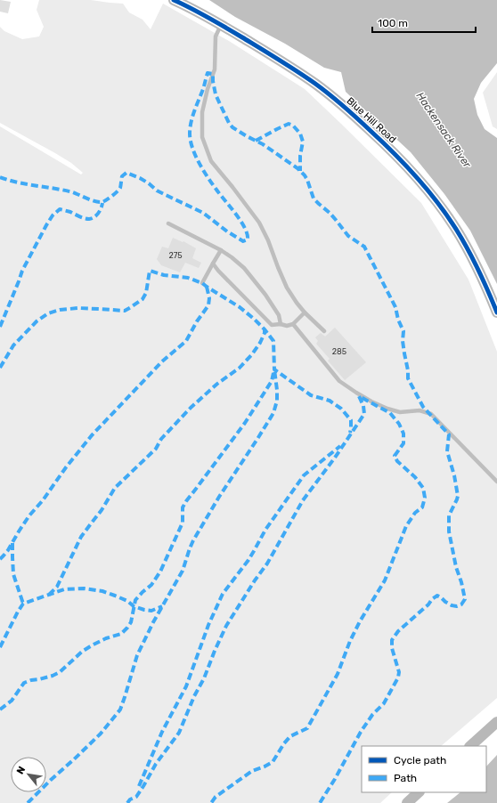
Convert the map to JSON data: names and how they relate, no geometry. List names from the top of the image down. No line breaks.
{"streets":{"street":["Blue Hill Road"]},"water":["Hackensack River"],"house_numbers":["275","285"],"legend":["Cycle path","Path"],"scale_bar":"100 m","north":"top left"}
